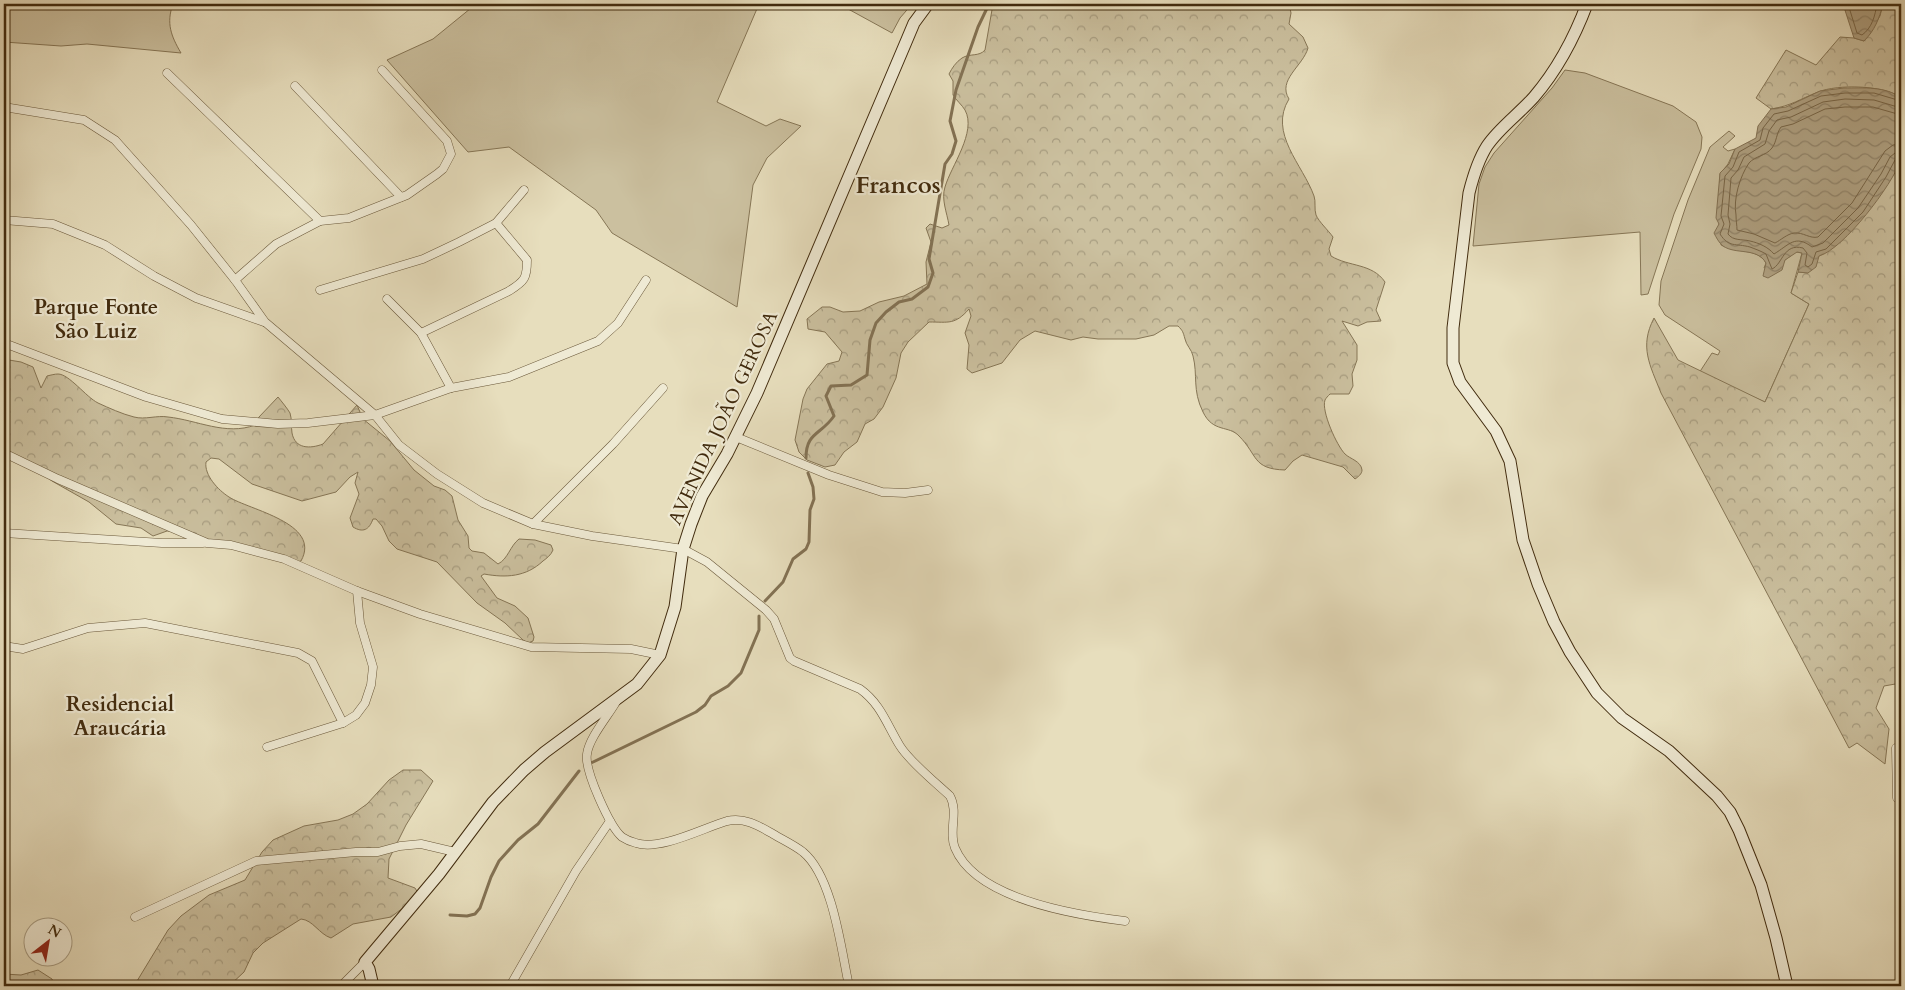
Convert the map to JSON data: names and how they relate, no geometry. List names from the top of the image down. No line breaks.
{"streets":{"main road":["AVENIDA JOÃO GEROSA"]},"districts":["Francos","Parque Fonte São Luiz","Residencial Araucária"],"north":"top right"}
